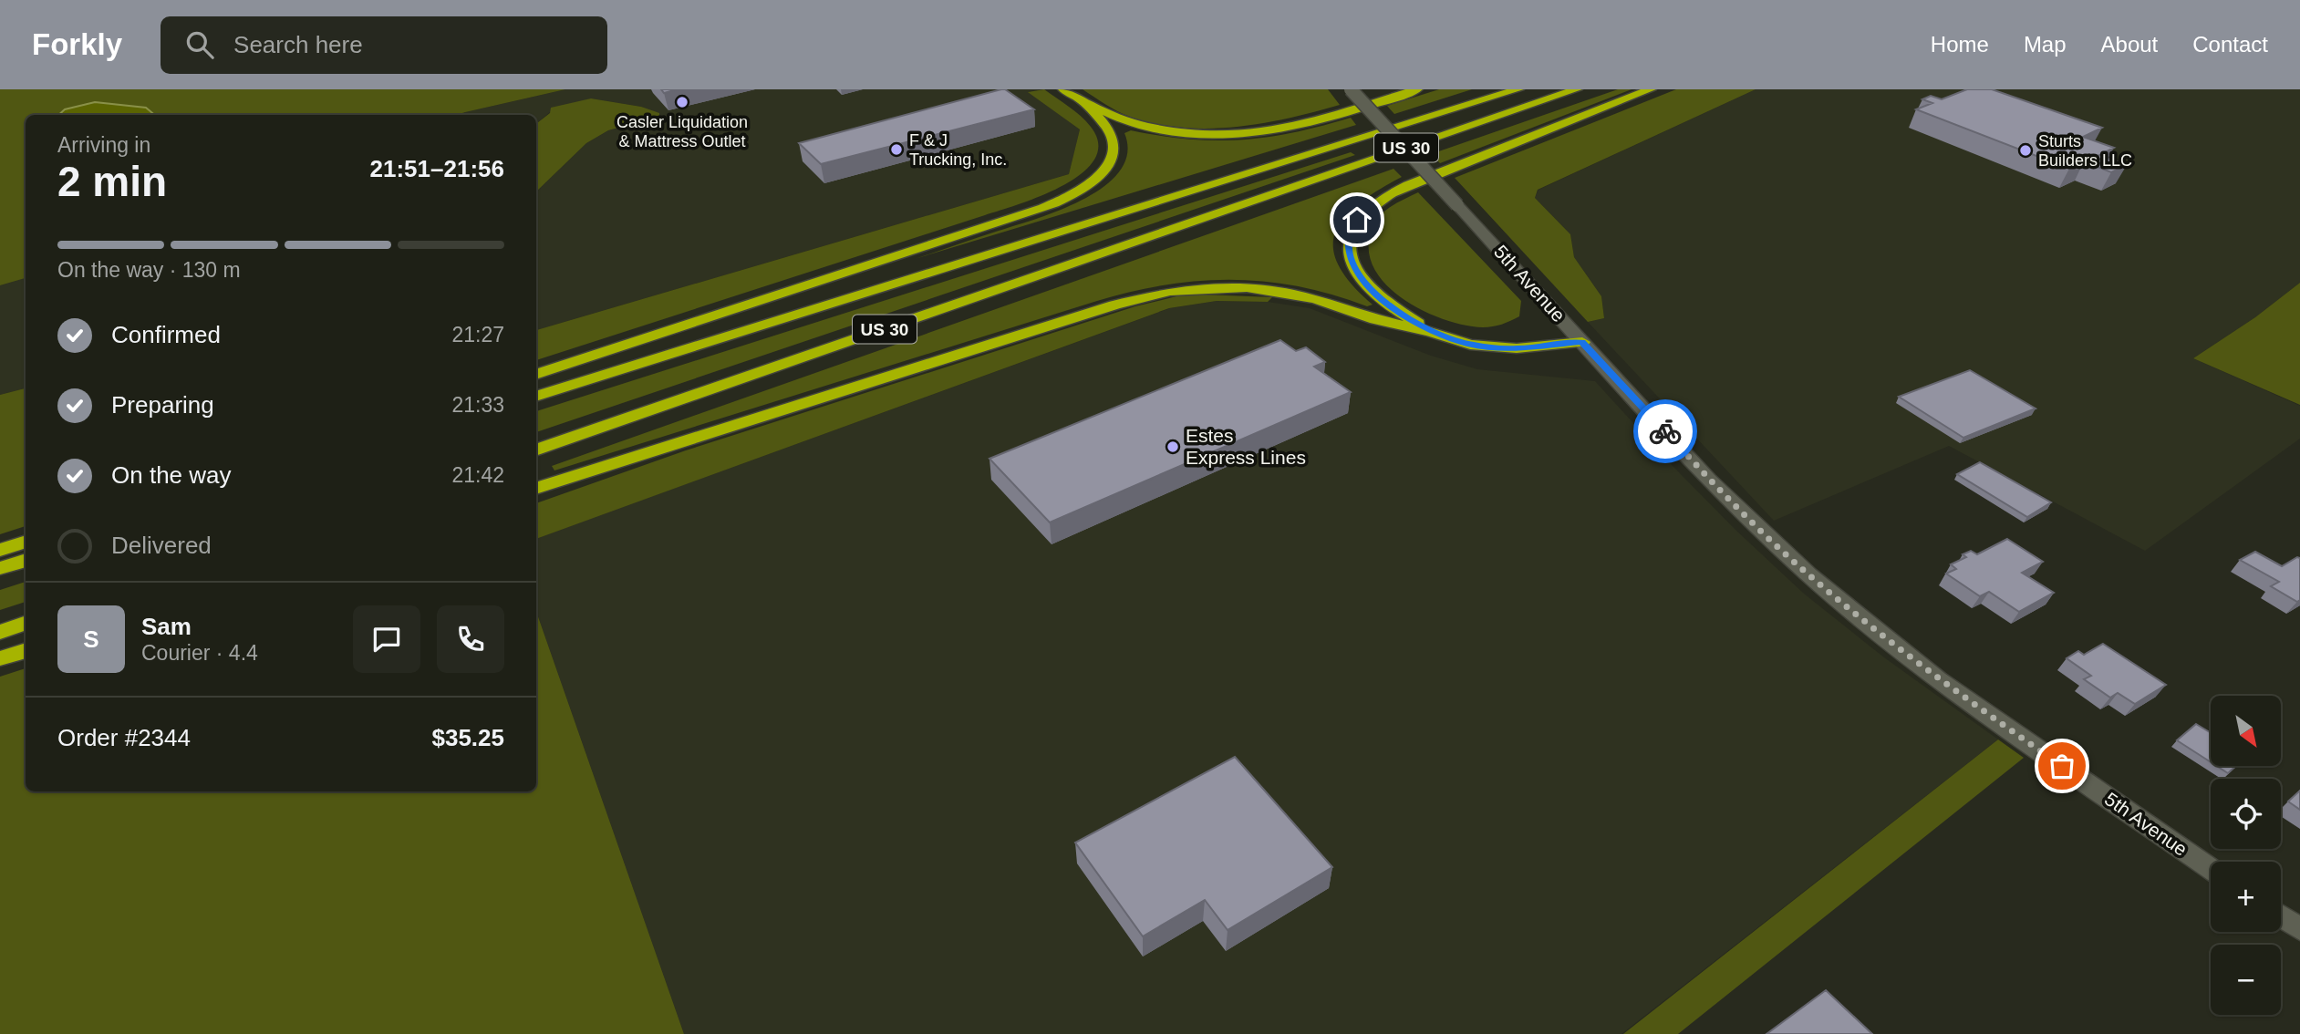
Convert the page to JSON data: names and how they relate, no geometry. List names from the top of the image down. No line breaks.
{"streets":{"highway":["US 30"],"street":["5th Avenue"]},"places":["Casler Liquidation & Mattress Outlet","F & J Trucking, Inc.","Sturts Builders LLC","Estes Express Lines"],"north":"bottom right","page":{"header":"Forkly","search":"Search here","nav":["Home","Map","About","Contact"],"heading":["2 min","Arriving in","21:51–21:56"],"panel":["Sam","Courier · 4.4","Order #2344","$35.25"],"bar":"On the way · 130 m","list":[["Confirmed","21:27"],["Preparing","21:33"],["On the way","21:42"],"Delivered"],"round":"S","map_buttons":["+","−"]}}
